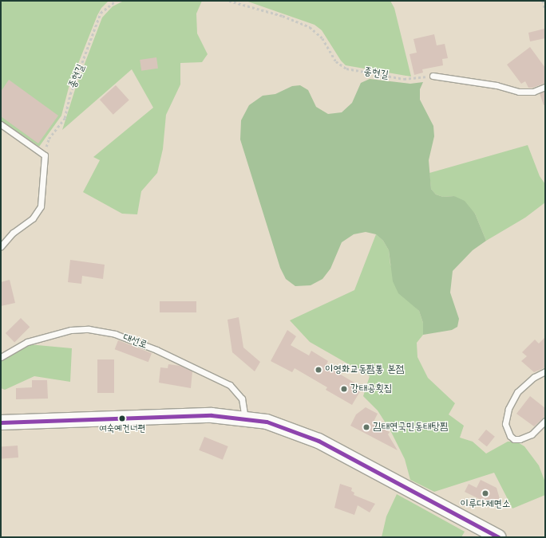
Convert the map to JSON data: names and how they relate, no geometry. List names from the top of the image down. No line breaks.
{"streets":{"lane":["대선로"],"path":["종현길"]},"places":["이영화교동짬뽕 본점","강태공횟집","여숙예건너편","김태연국민동태탕찜","이루다제면소"]}
